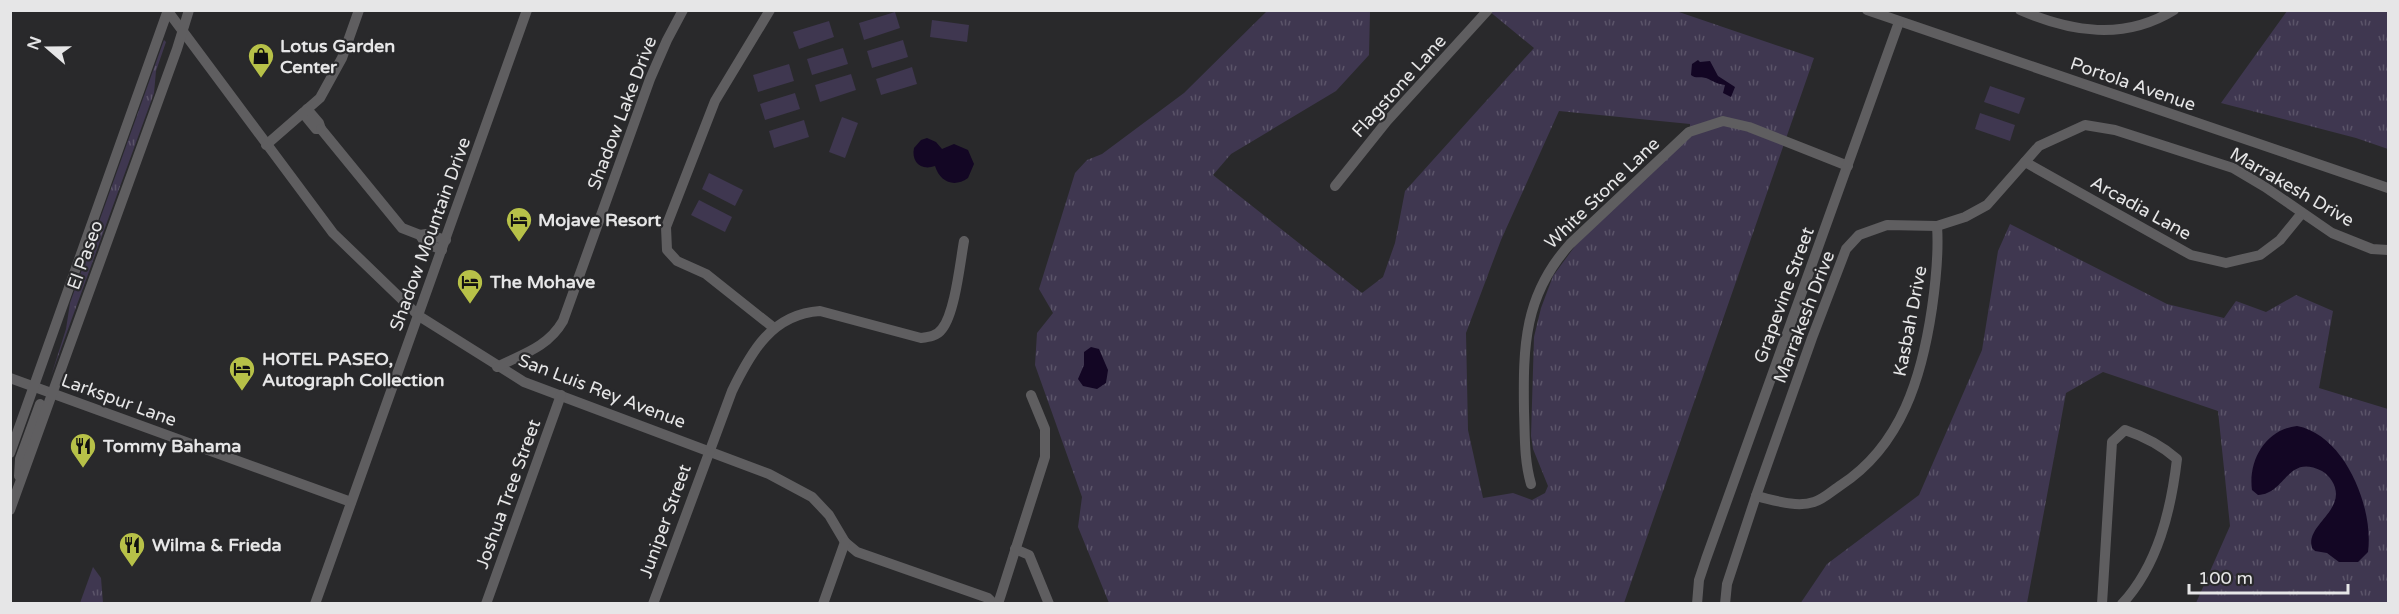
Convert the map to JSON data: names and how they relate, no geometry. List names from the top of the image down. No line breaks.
{"streets":{"street":["Portola Avenue","Flagstone Lane","Shadow Lake Drive","Marrakesh Drive","White Stone Lane","Arcadia Lane","Shadow Mountain Drive","El Paseo","Grapevine Street","Kasbah Drive","San Luis Rey Avenue","Larkspur Lane","Joshua Tree Street","Juniper Street"]},"crossings":[["Portola Avenue","Grapevine Street"],["Shadow Lake Drive","San Luis Rey Avenue"],["Marrakesh Drive","Arcadia Lane"],["Marrakesh Drive","Kasbah Drive"],["White Stone Lane","Grapevine Street"],["Shadow Mountain Drive","San Luis Rey Avenue"],["Shadow Mountain Drive","Larkspur Lane"],["El Paseo","San Luis Rey Avenue"],["El Paseo","Larkspur Lane"],["San Luis Rey Avenue","Joshua Tree Street"],["San Luis Rey Avenue","Juniper Street"]],"places":{"shop":["Lotus Garden Center"],"hotel":["Mojave Resort","The Mohave","HOTEL PASEO, Autograph Collection"],"restaurant":["Tommy Bahama","Wilma & Frieda"]},"scale_bar":"100 m","north":"left"}
